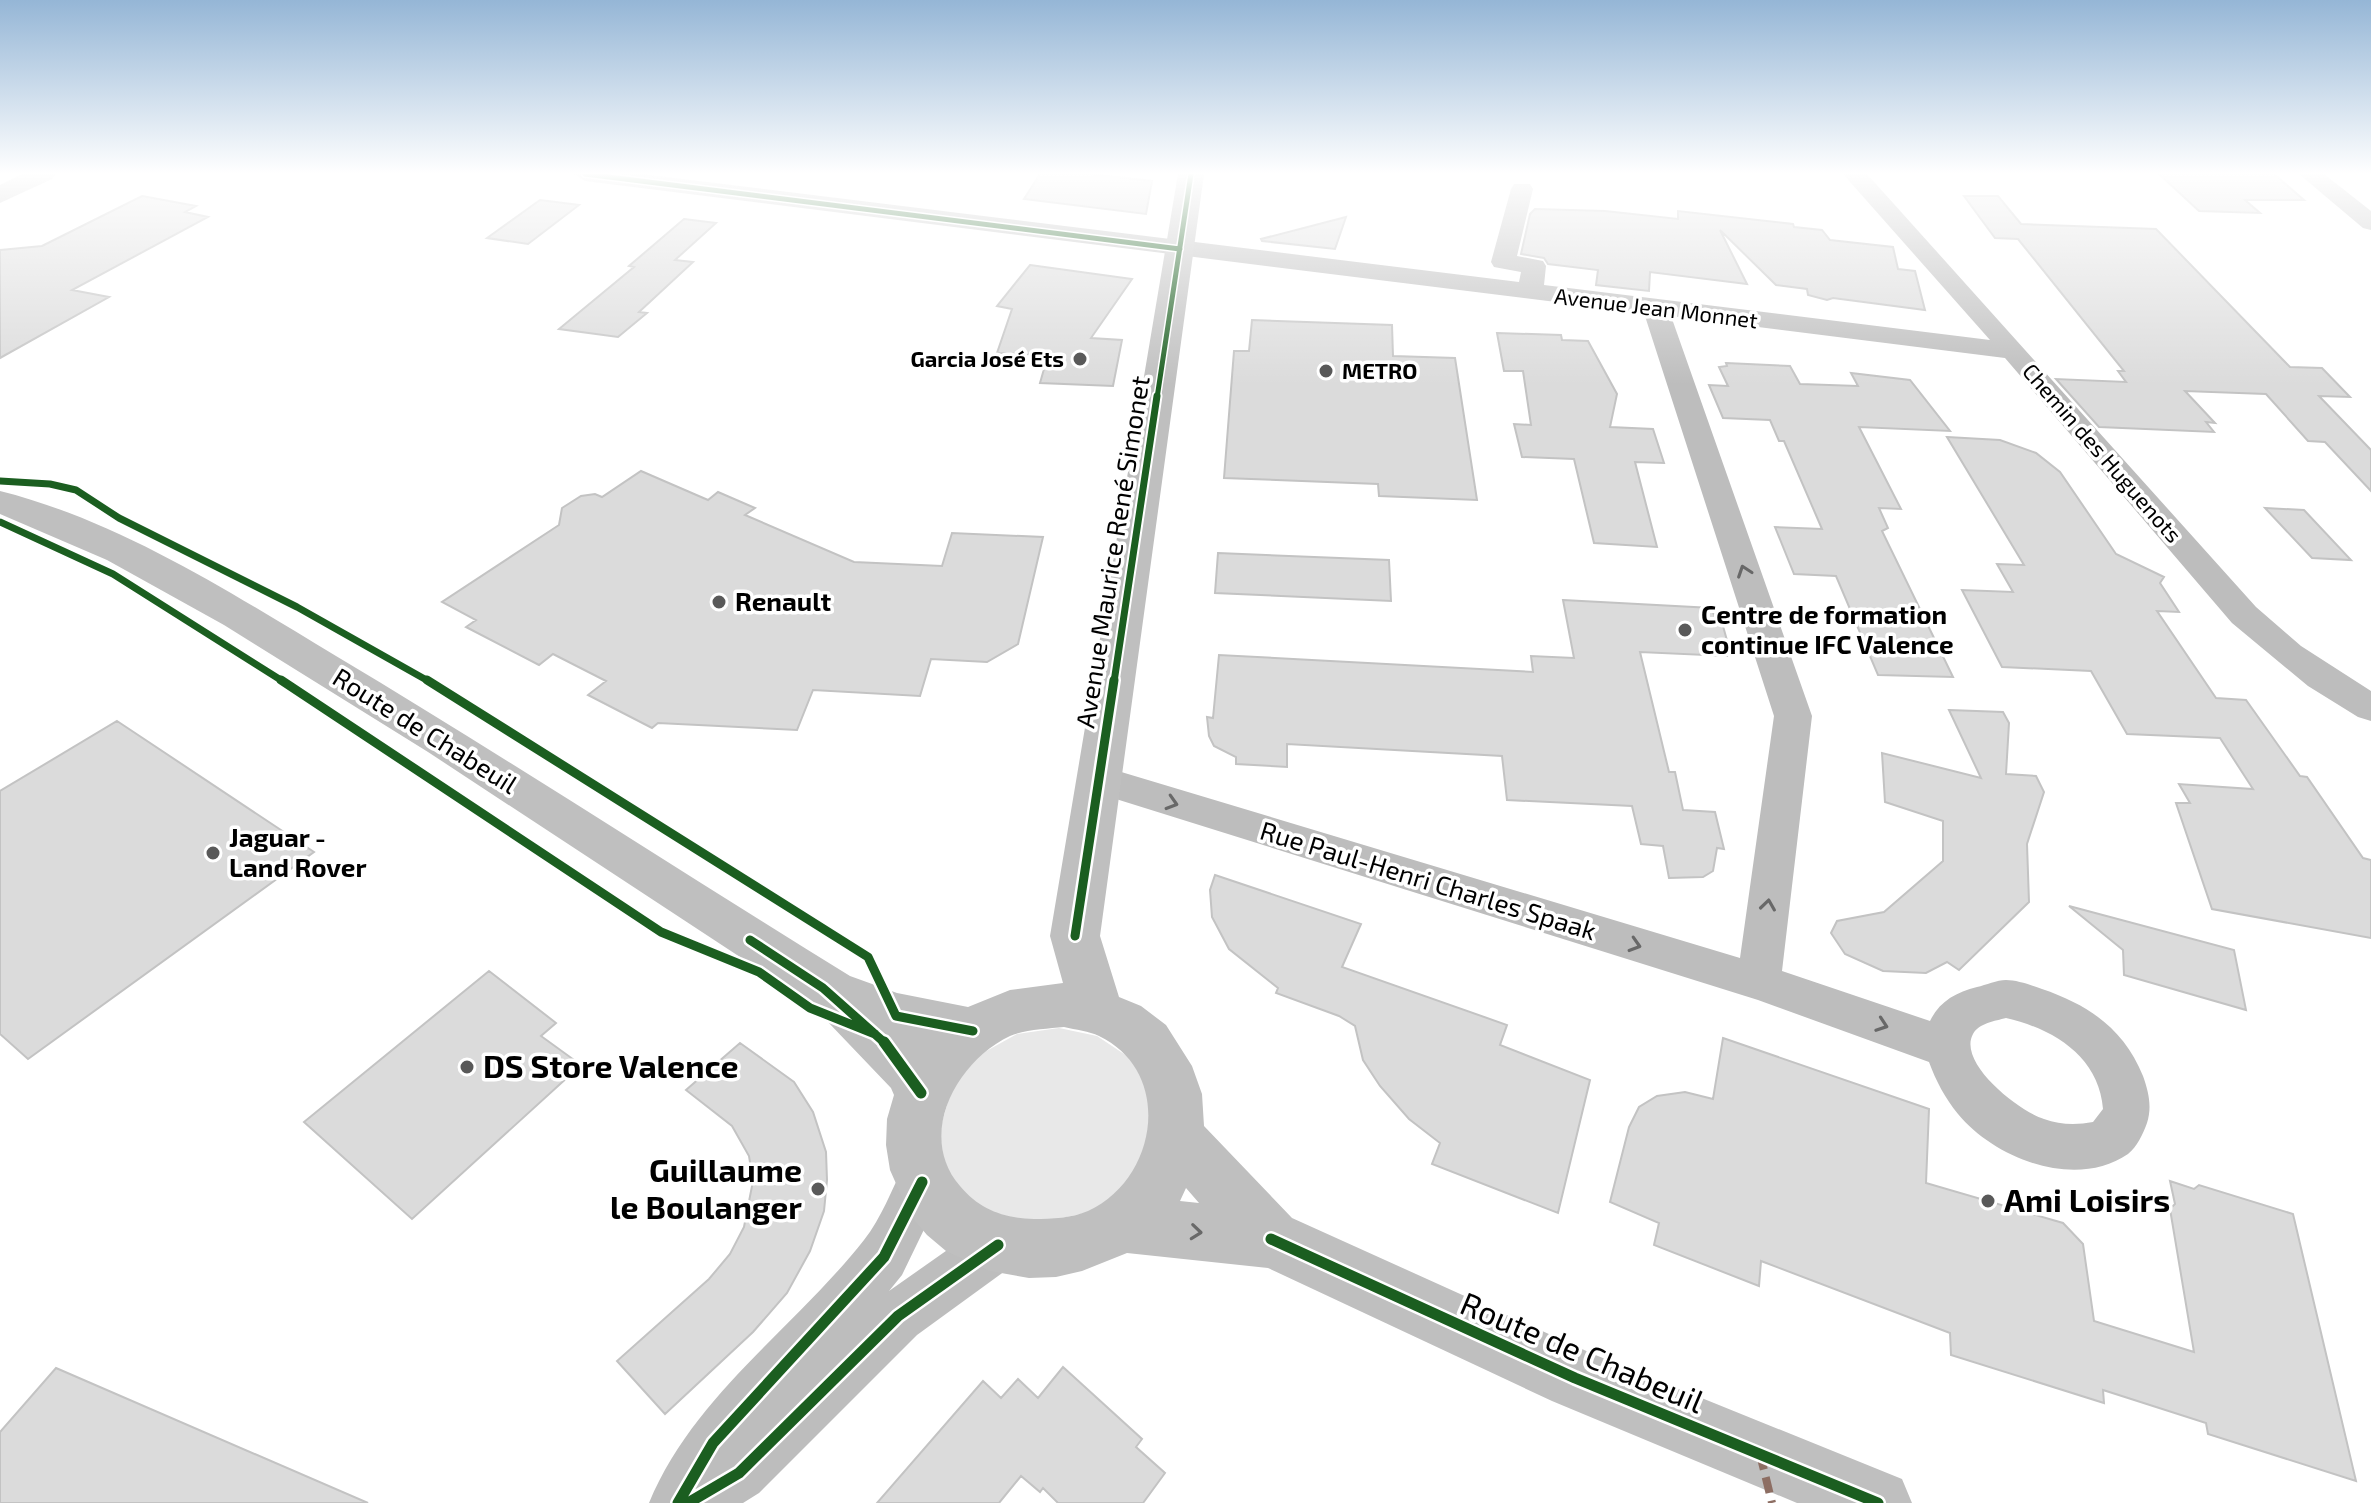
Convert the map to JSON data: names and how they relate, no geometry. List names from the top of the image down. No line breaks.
{"streets":{"main road":["Avenue Maurice René Simonet","Route de Chabeuil"],"street":["Avenue Jean Monnet","Chemin des Huguenots","Rue Paul-Henri Charles Spaak"]},"crossings":[["Avenue Jean Monnet","Chemin des Huguenots"],["Avenue Jean Monnet","Avenue Maurice René Simonet"],["Avenue Maurice René Simonet","Route de Chabeuil"],["Avenue Maurice René Simonet","Rue Paul-Henri Charles Spaak"]],"one_way":["Rue Paul-Henri Charles Spaak"],"places":["Garcia José Ets","METRO","Renault","Centre de formation continue IFC Valence","Jaguar - Land Rover","DS Store Valence","Guillaume le Boulanger","Ami Loisirs"]}
